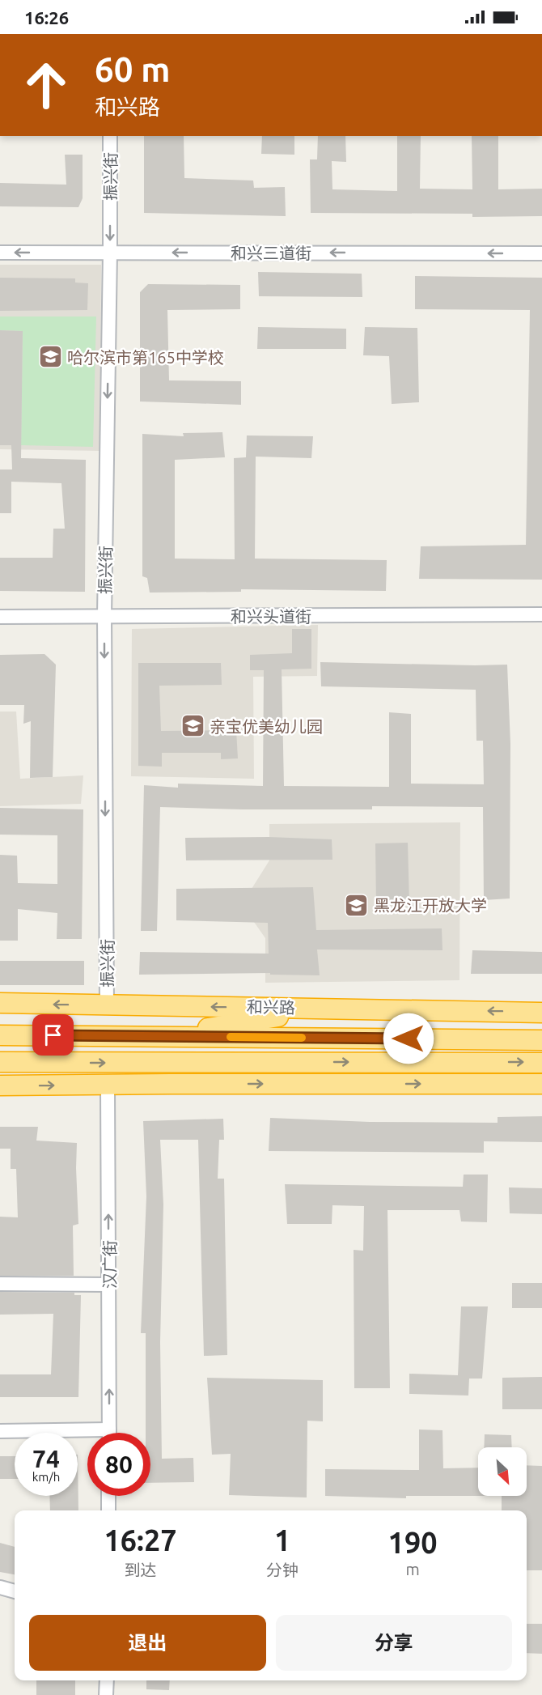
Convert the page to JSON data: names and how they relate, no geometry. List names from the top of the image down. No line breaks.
{"streets":{"highway":["和兴路"],"street":["振兴街","和兴三道街","和兴头道街","汉广街"]},"crossings":[["振兴街","和兴三道街"],["振兴街","和兴头道街"],["振兴街","和兴路"]],"one_way":["振兴街","和兴三道街","汉广街"],"places":{"school or university":["哈尔滨市第165中学校","亲宝优美幼儿园","黑龙江开放大学"]},"north":"bottom right","page":{"status":"16:26","turn":["60 m","和兴路"],"speed":"74 km/h","limit":"80","eta":["16:27","到达","1","分钟","190","m"],"buttons":["退出","分享"]}}
